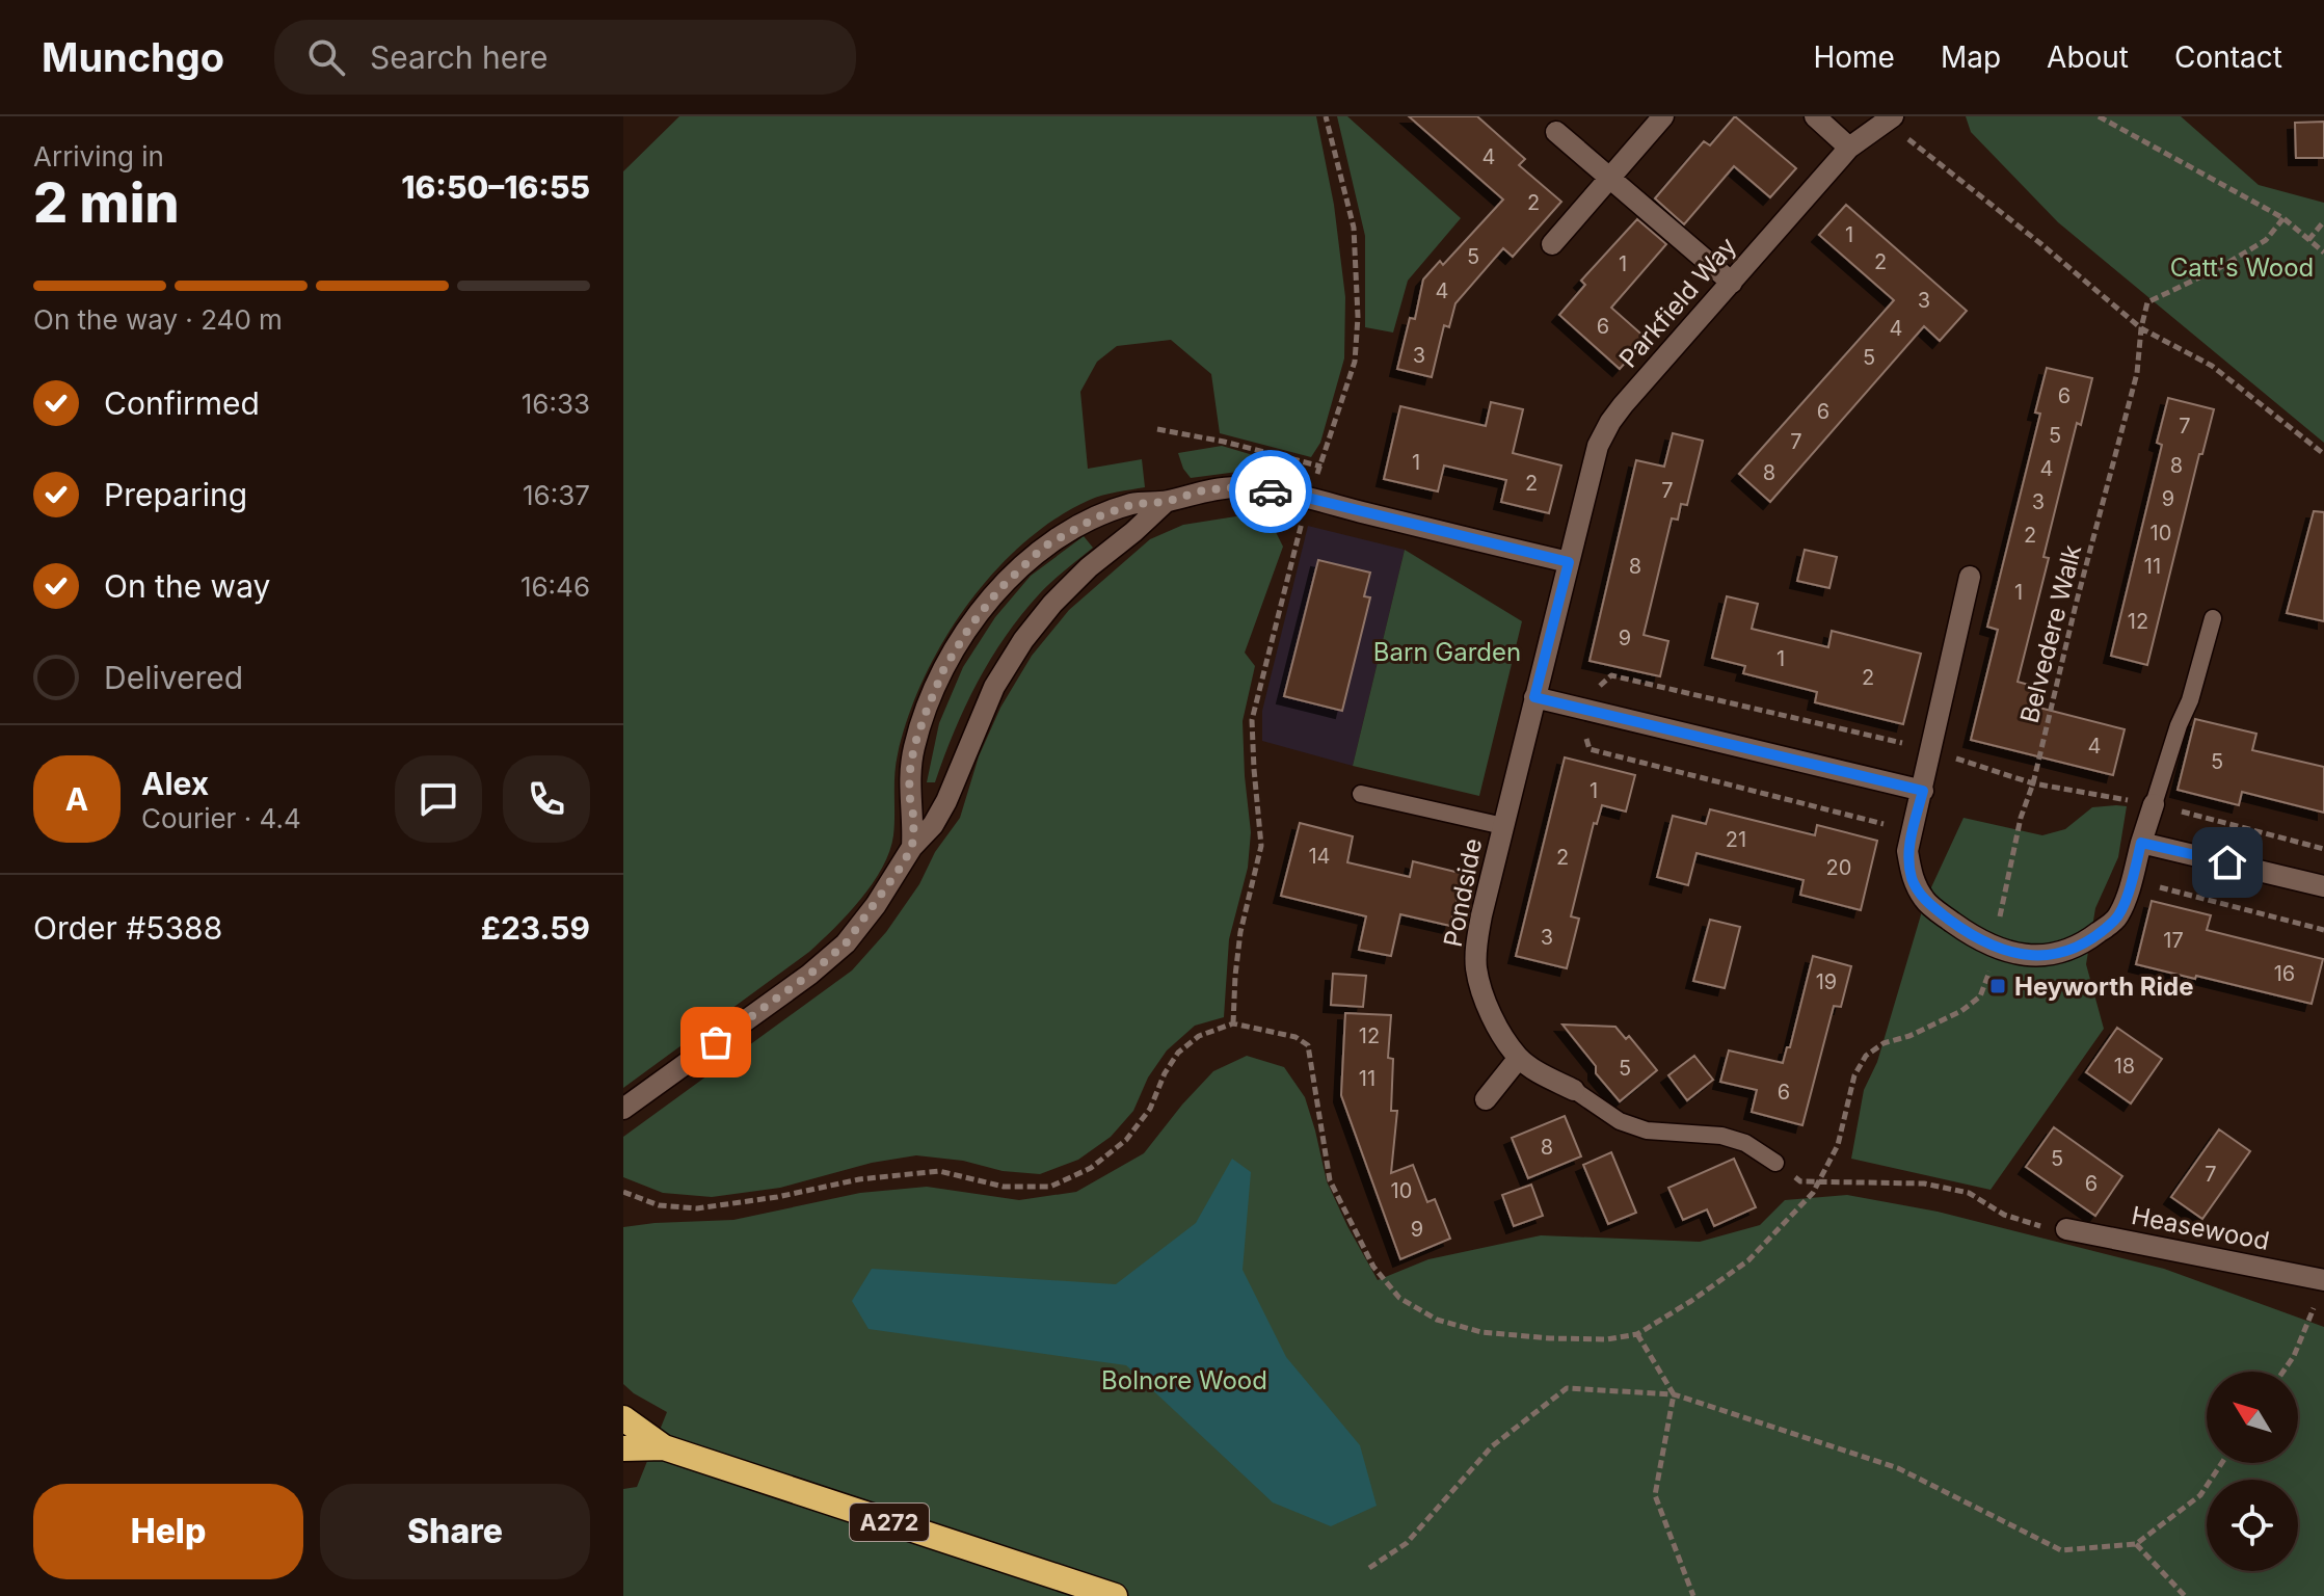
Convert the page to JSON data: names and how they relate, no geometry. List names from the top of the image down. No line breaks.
{"streets":{"highway":["A272"],"street":["Parkfield Way","Pondside","Heasewood"],"path":["Belvedere Walk"]},"crossings":[["Parkfield Way","Pondside"]],"parks":["Catt's Wood","Barn Garden","Bolnore Wood"],"places":{"transit":["Heyworth Ride"]},"house_numbers":["4","2","1","5","2","1","4","3","6","4","3","5","6","6","7","5","7","1","8","4","8","2","7","9","3","10","2","8","11","1","12","9","1","2","4","5","1","21","14","2","20","3","17","16","19","12","18","5","11","6","8","5","7","6","10","9"],"north":"top left","page":{"header":"Munchgo","search":"Search here","nav":["Home","Map","About","Contact"],"heading":["2 min","Arriving in","16:50–16:55"],"panel":["Alex","Courier · 4.4","Order #5388","£23.59"],"bar":"On the way · 240 m","list":[["Confirmed","16:33"],["Preparing","16:37"],["On the way","16:46"],"Delivered"],"round":"A","buttons":["Help","Share"]}}
